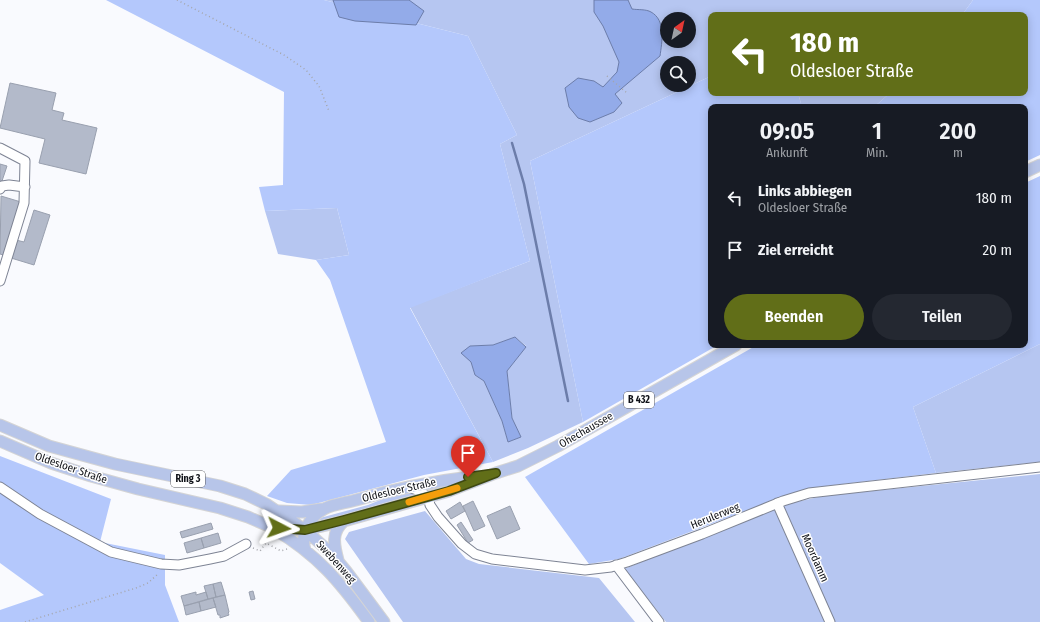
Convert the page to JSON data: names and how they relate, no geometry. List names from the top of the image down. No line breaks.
{"streets":{"main road":["B 432","Ohechaussee","Oldesloer Straße","Ring 3","Swebenweg"],"street":["Herulerweg","Moordamm"]},"crossings":[["B 432","Oldesloer Straße"],["B 432","Swebenweg"],["Ohechaussee","Oldesloer Straße"],["Oldesloer Straße","Herulerweg"],["Oldesloer Straße","Swebenweg"],["Herulerweg","Moordamm"]],"north":"top right","page":{"turn":["180 m","Oldesloer Straße"],"eta":["09:05","Ankunft","1","Min.","200","m"],"list":[{"name":"Links abbiegen","note":"Oldesloer Straße","value":"180 m"},{"name":"Ziel erreicht","value":"20 m"}],"buttons":["Beenden","Teilen"]}}
